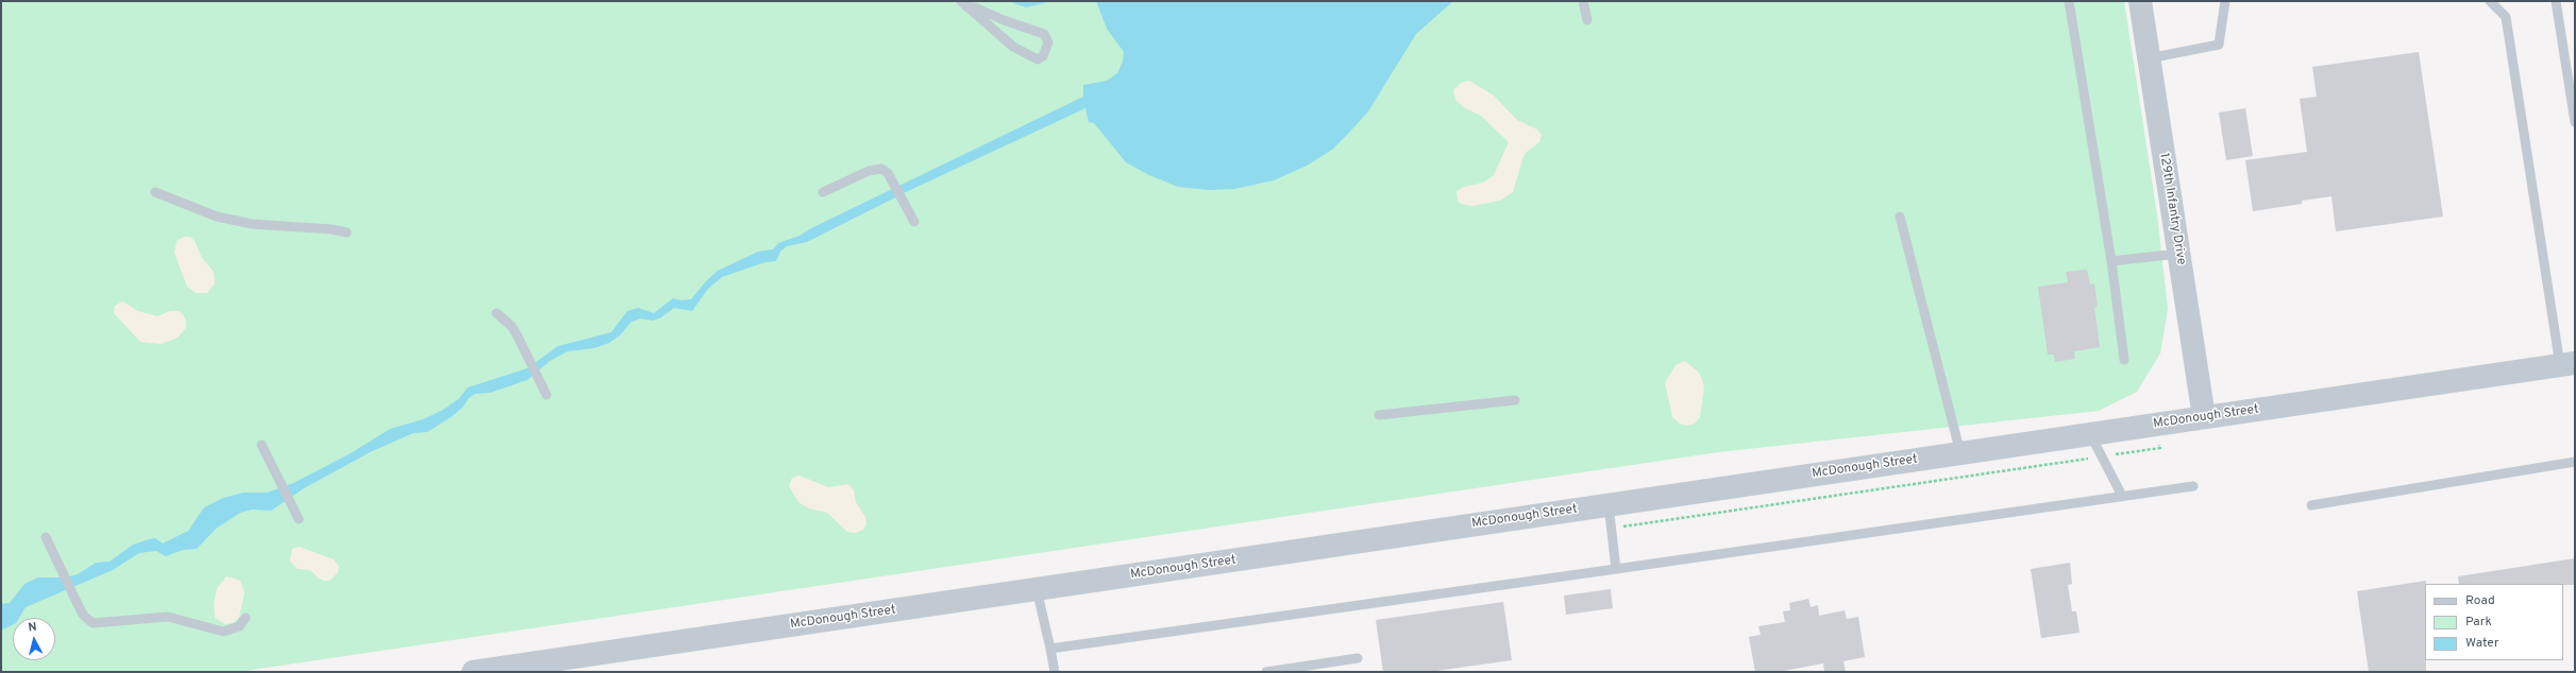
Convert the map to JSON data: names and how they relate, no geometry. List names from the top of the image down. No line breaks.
{"streets":{"street":["129th Infantry Drive","McDonough Street"]},"crossings":[["129th Infantry Drive","McDonough Street"]],"legend":["Road","Park","Water"],"north":"top"}
